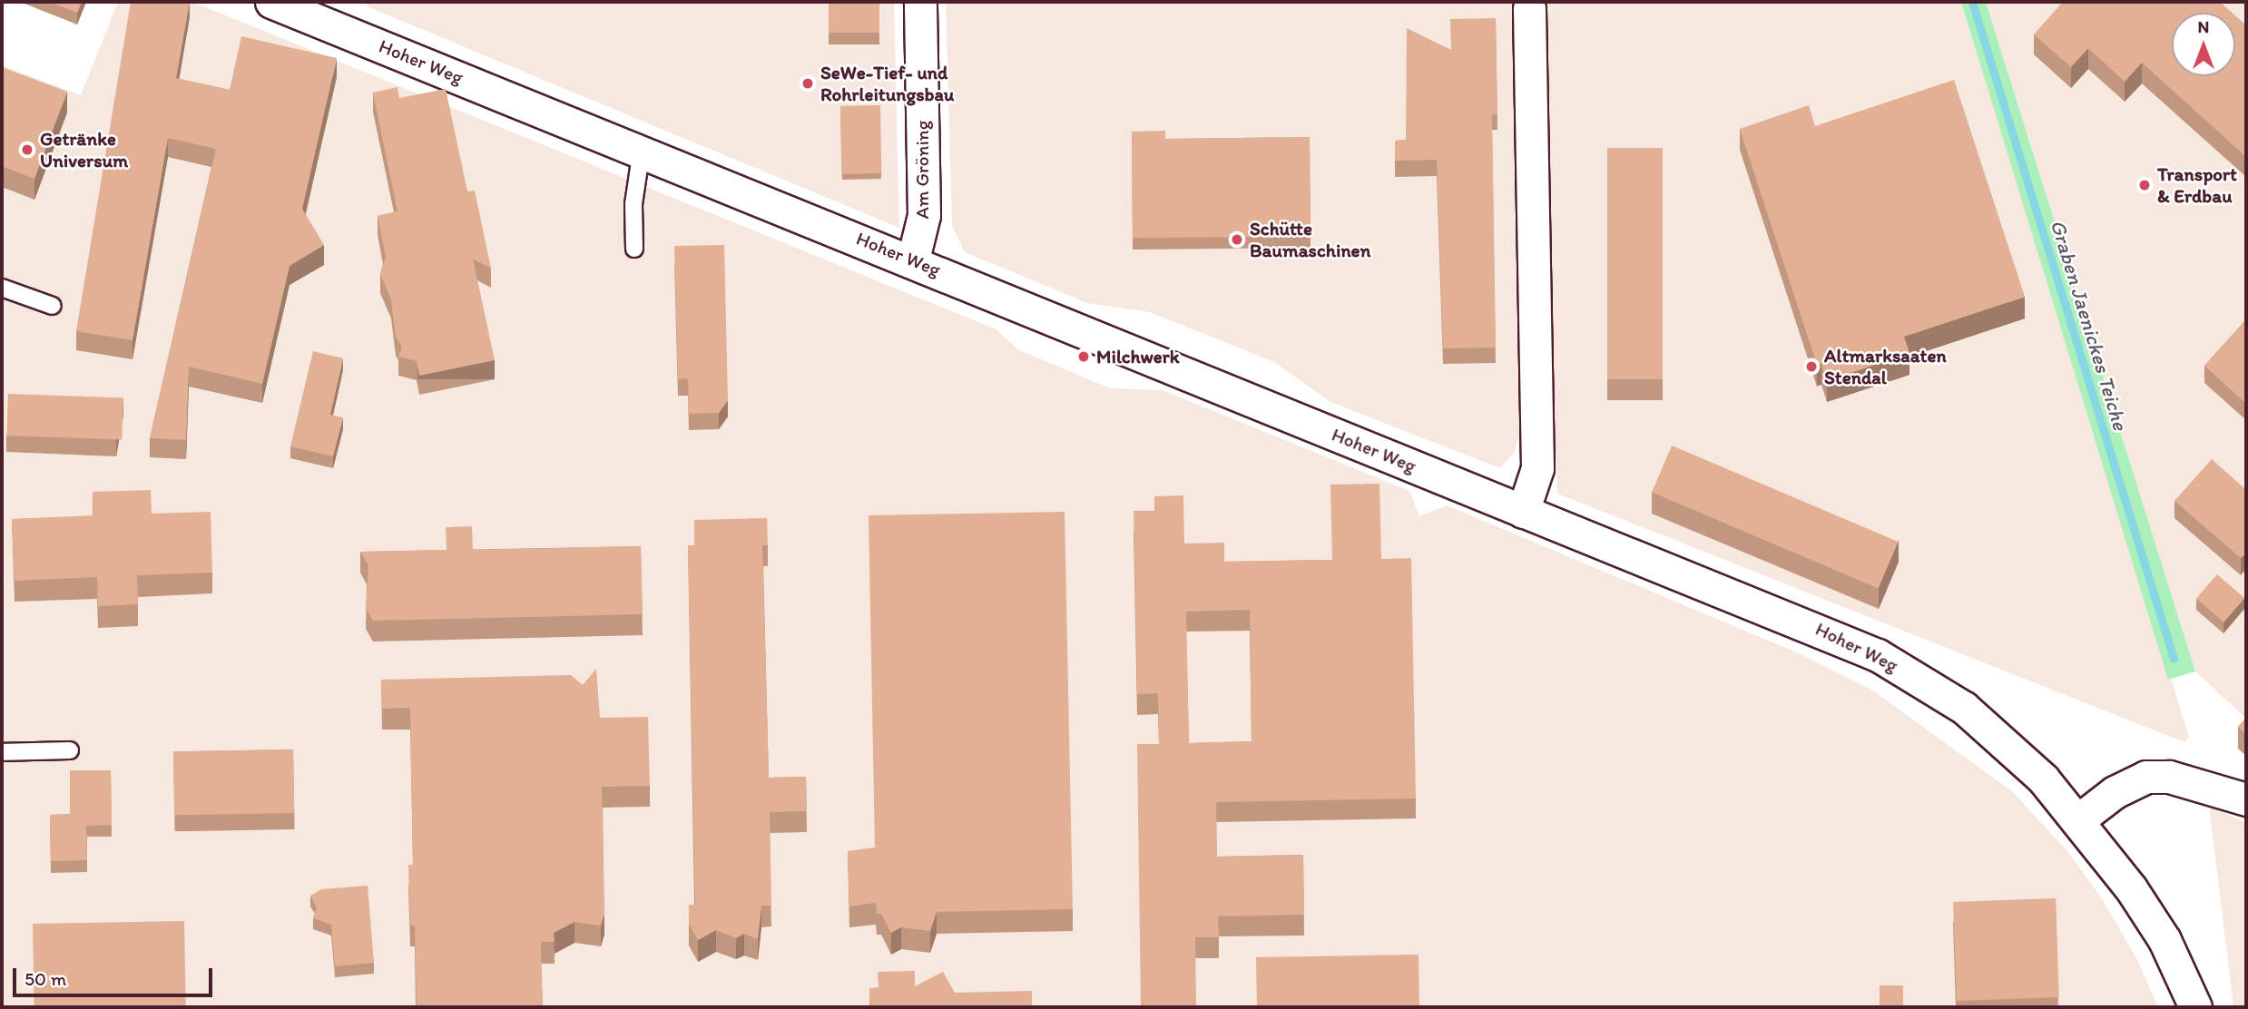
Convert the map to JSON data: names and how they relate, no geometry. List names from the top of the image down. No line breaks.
{"streets":{"street":["Hoher Weg","Am Gröning"]},"crossings":[["Hoher Weg","Am Gröning"]],"water":["Graben Jaenickes Teiche"],"places":["SeWe-Tief- und Rohrleitungsbau","Getränke Universum","Transport & Erdbau","Schütte Baumaschinen","Milchwerk","Altmarksaaten Stendal"],"scale_bar":"50 m","north":"top"}
